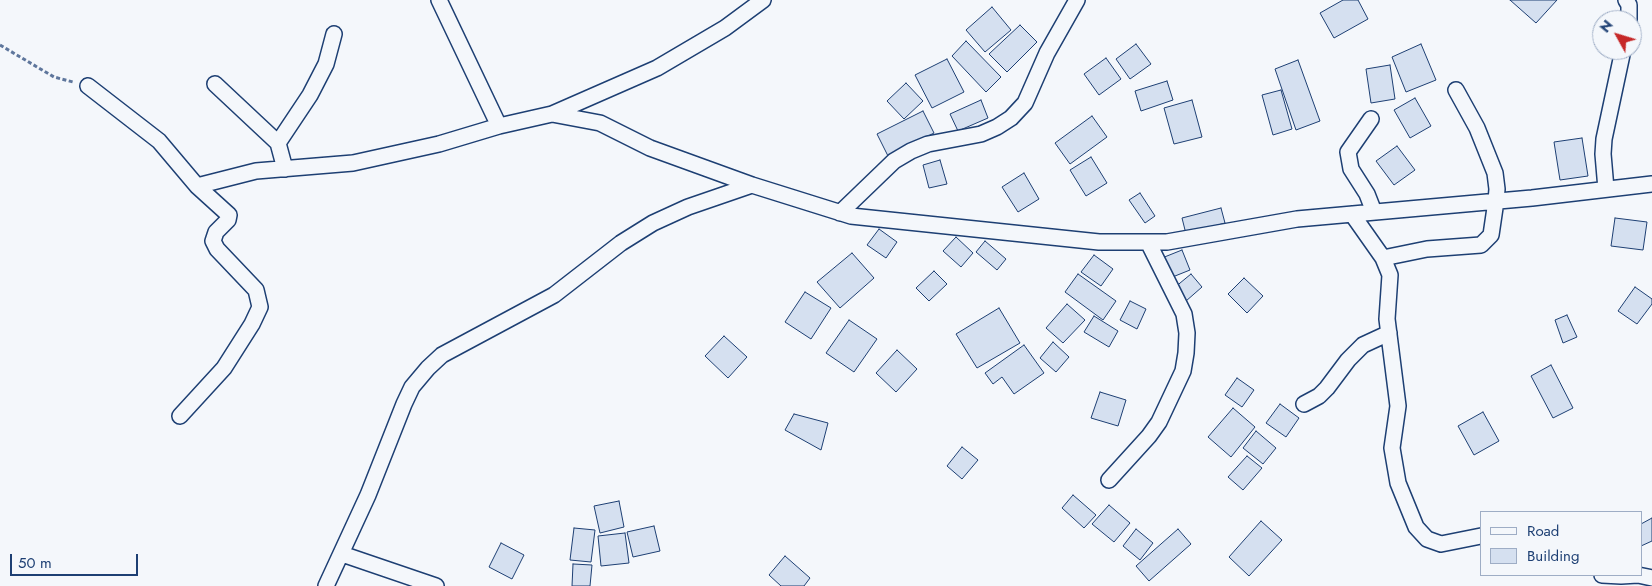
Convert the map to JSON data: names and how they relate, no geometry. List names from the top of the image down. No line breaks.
{"legend":["Road","Building"],"scale_bar":"50 m","north":"top left"}
